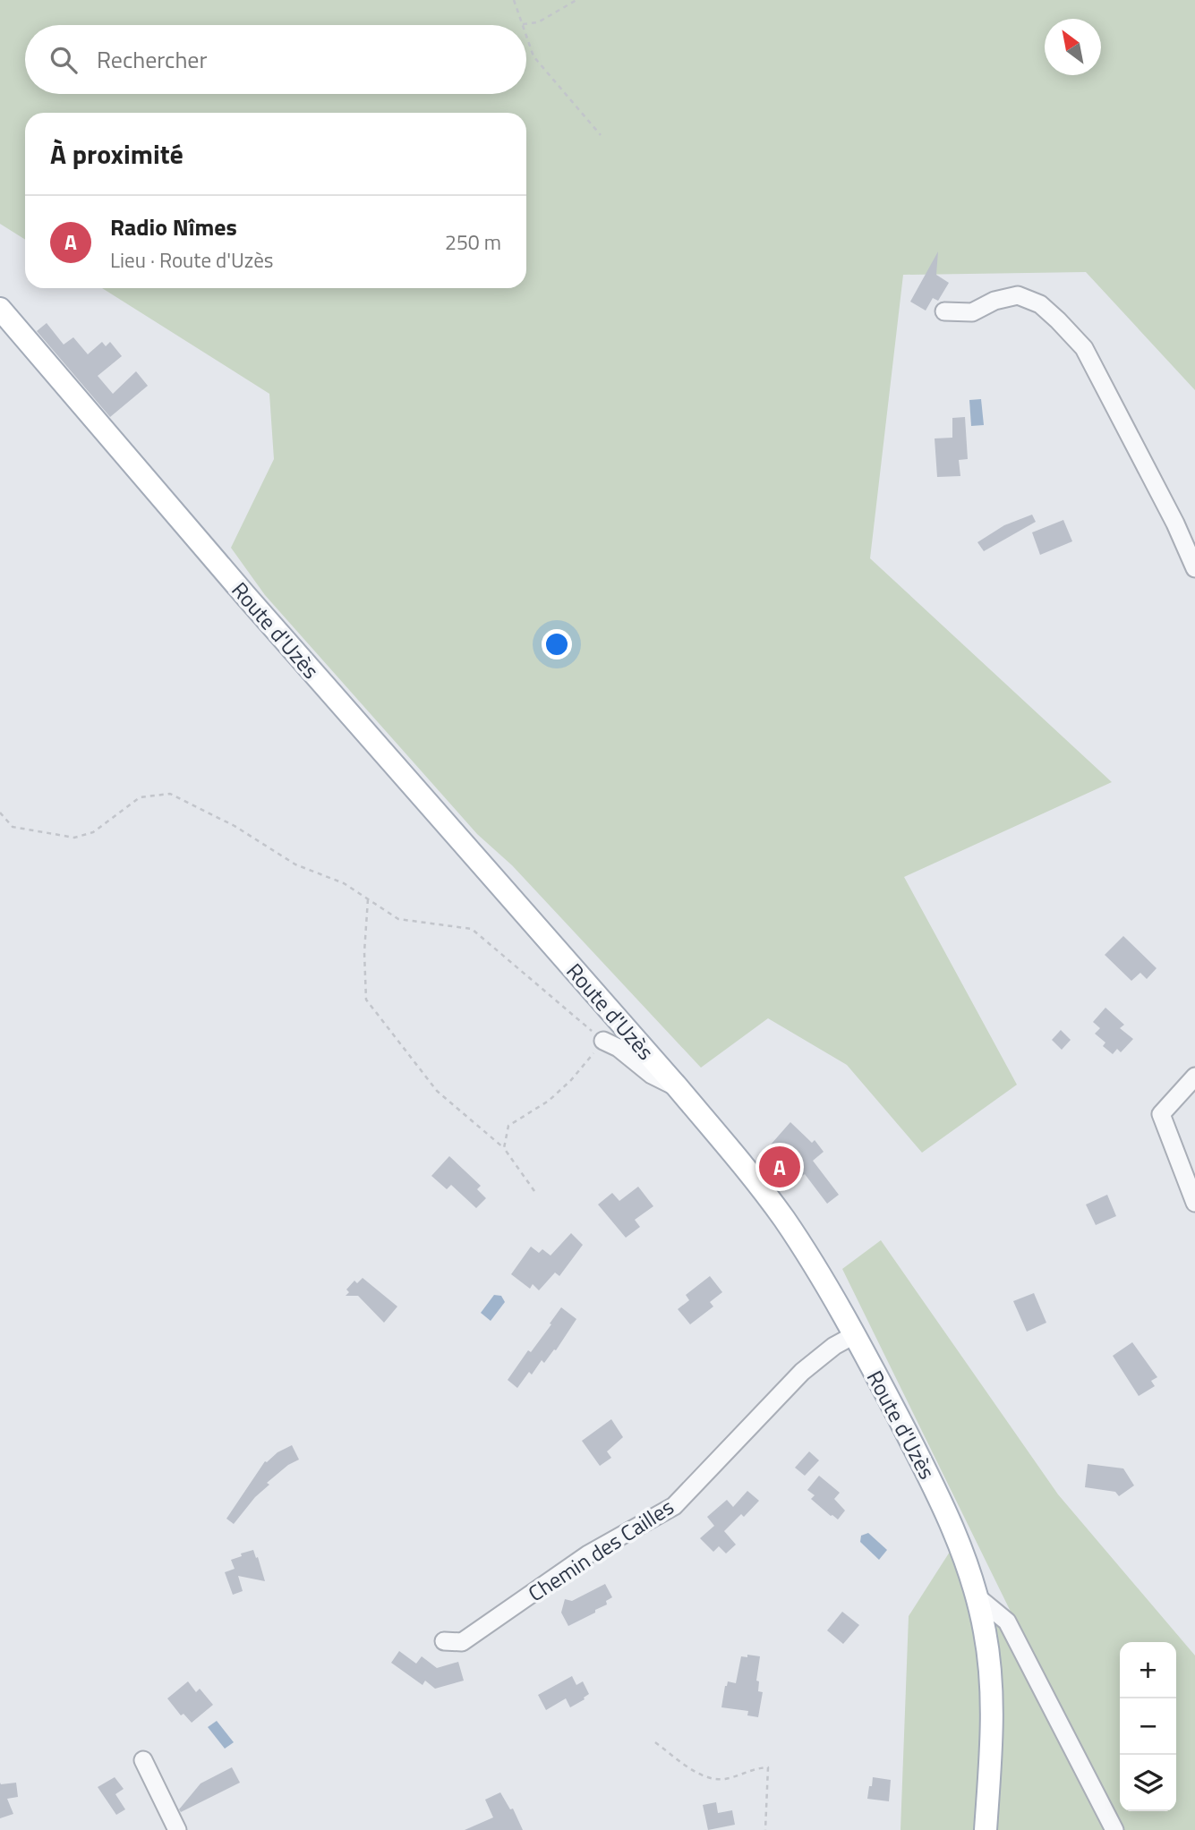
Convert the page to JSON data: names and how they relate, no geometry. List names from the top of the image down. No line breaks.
{"streets":{"main road":["Route d'Uzès"],"street":["Chemin des Cailles"]},"crossings":[["Route d'Uzès","Chemin des Cailles"]],"north":"top left","page":{"search":"Rechercher","heading":"À proximité","list":[{"mark":"A","name":"Radio Nîmes","note":"Lieu · Route d'Uzès","value":"250 m"}],"pins":"A","map_buttons":["+","−"]}}
